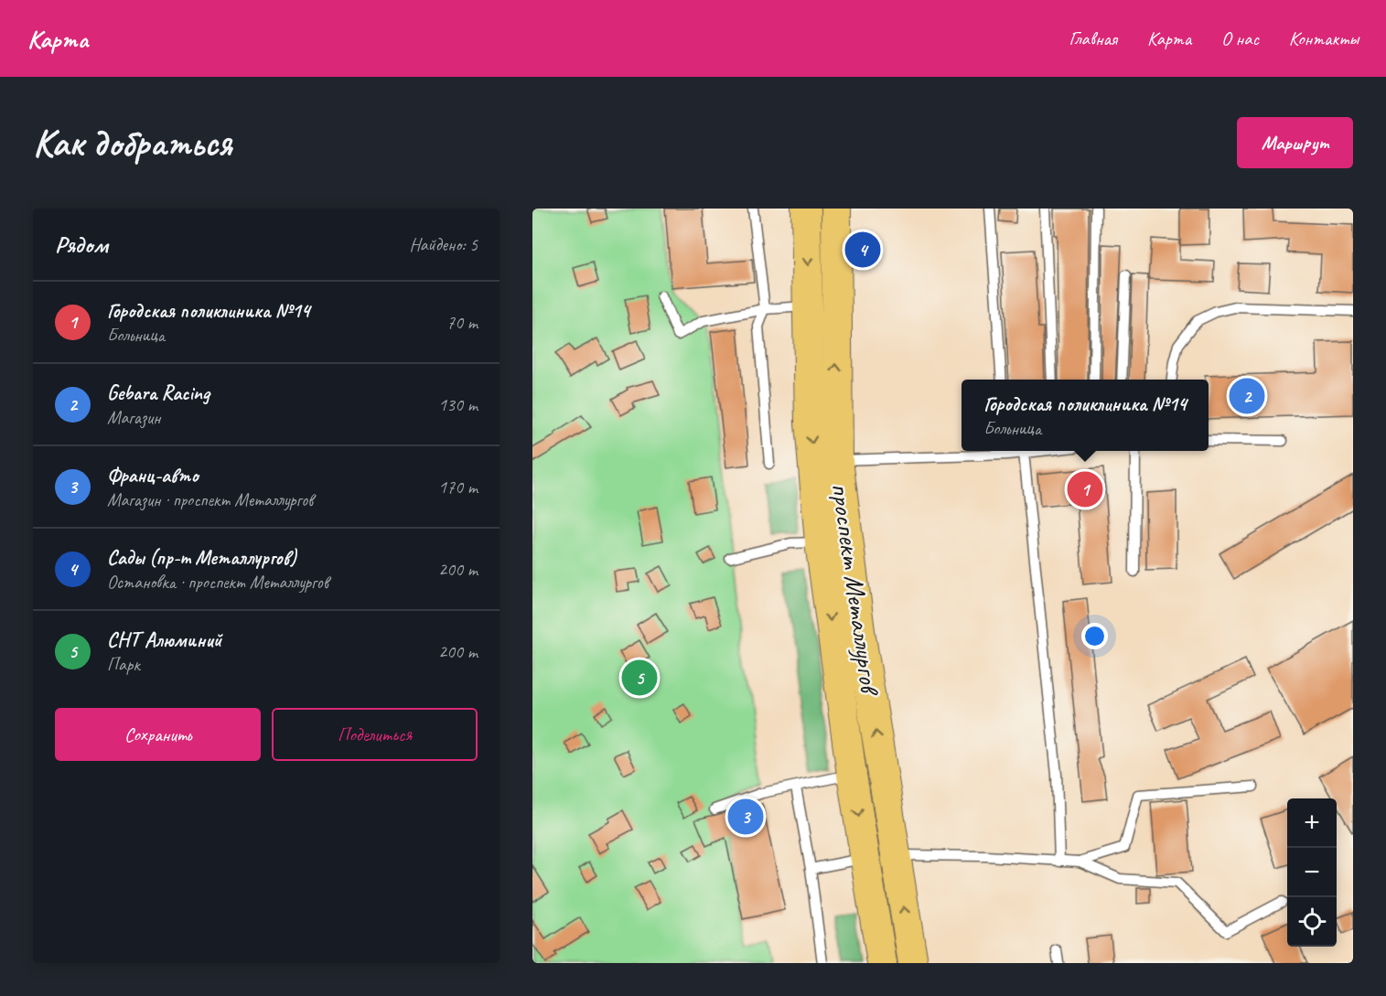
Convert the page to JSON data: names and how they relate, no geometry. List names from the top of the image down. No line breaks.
{"streets":{"main road":["проспект Металлургов"]},"page":{"header":"Карта","nav":["Главная","Карта","О нас","Контакты"],"buttons":["Маршрут",["Сохранить","Поделиться"]],"title":"Как добраться","heading":["Рядом","Найдено: 5"],"pins":["4","2","1","5","3"],"list":[{"mark":"1","name":"Городская поликлиника №14","note":"Больница","value":"70 m"},{"mark":"2","name":"Gebara Racing","note":"Магазин","value":"130 m"},{"mark":"3","name":"Франц-авто","note":"Магазин · проспект Металлургов","value":"170 m"},{"mark":"4","name":"Сады (пр-т Металлургов)","note":"Остановка · проспект Металлургов","value":"200 m"},{"mark":"5","name":"СНТ Алюминий","note":"Парк","value":"200 m"}],"popup":["Городская поликлиника №14","Больница"],"map_buttons":["+","−"]}}
